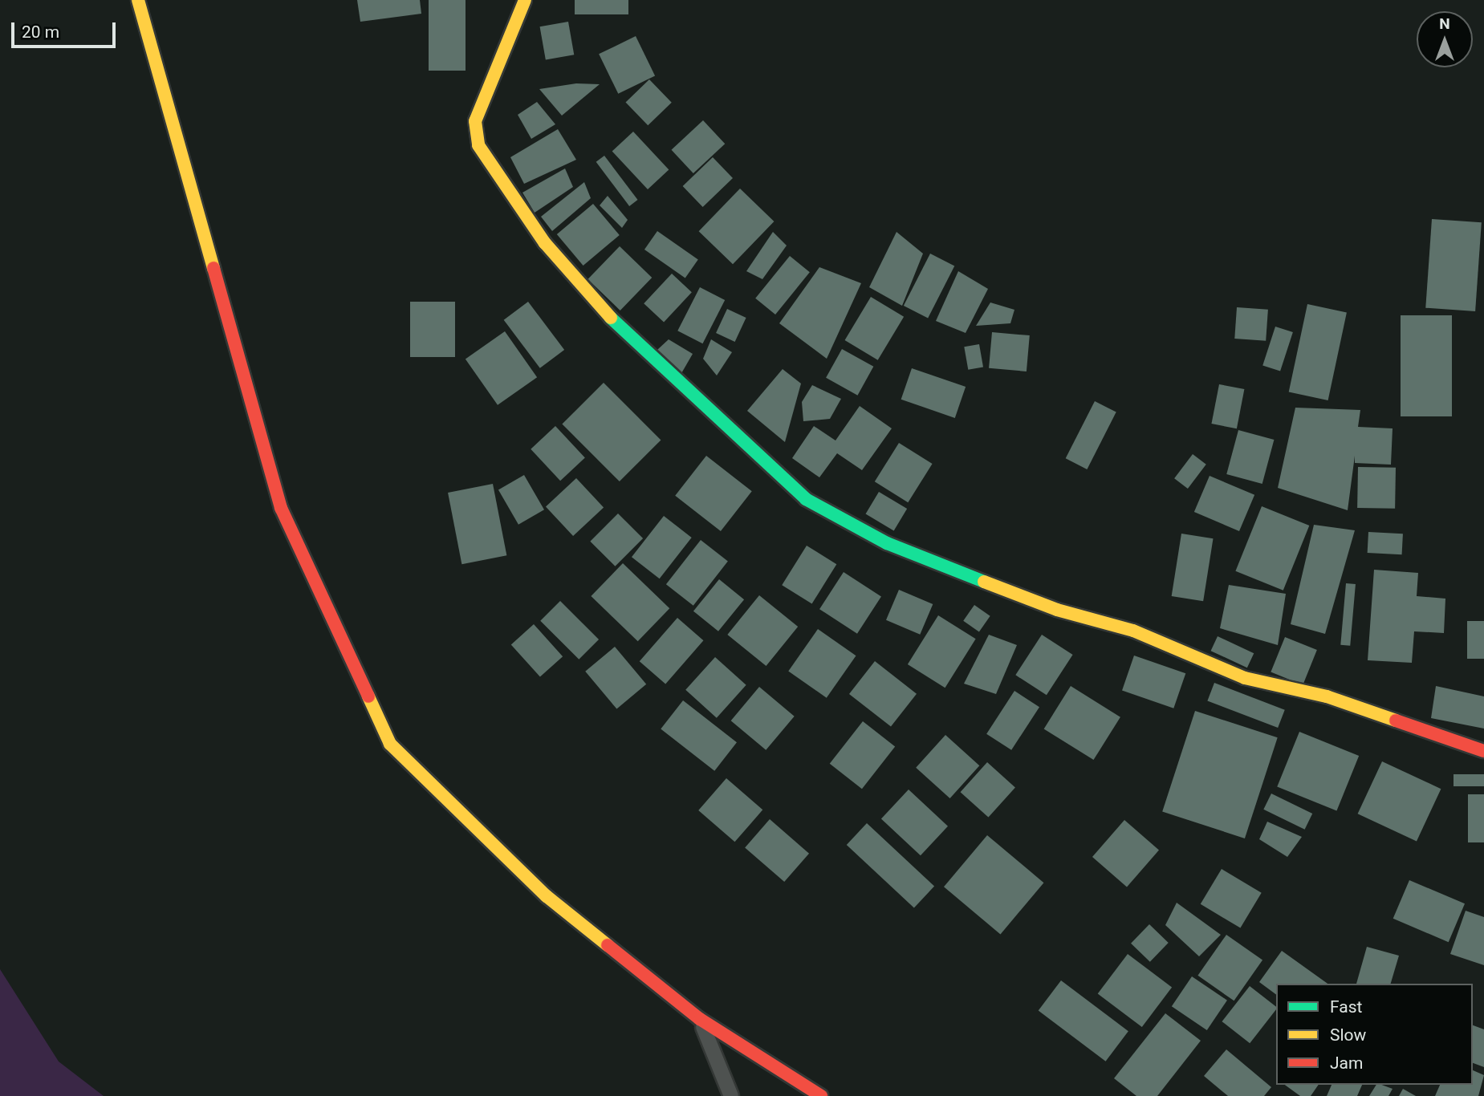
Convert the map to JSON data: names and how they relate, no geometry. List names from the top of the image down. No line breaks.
{"legend":["Fast","Slow","Jam"],"scale_bar":"20 m","north":"top"}
